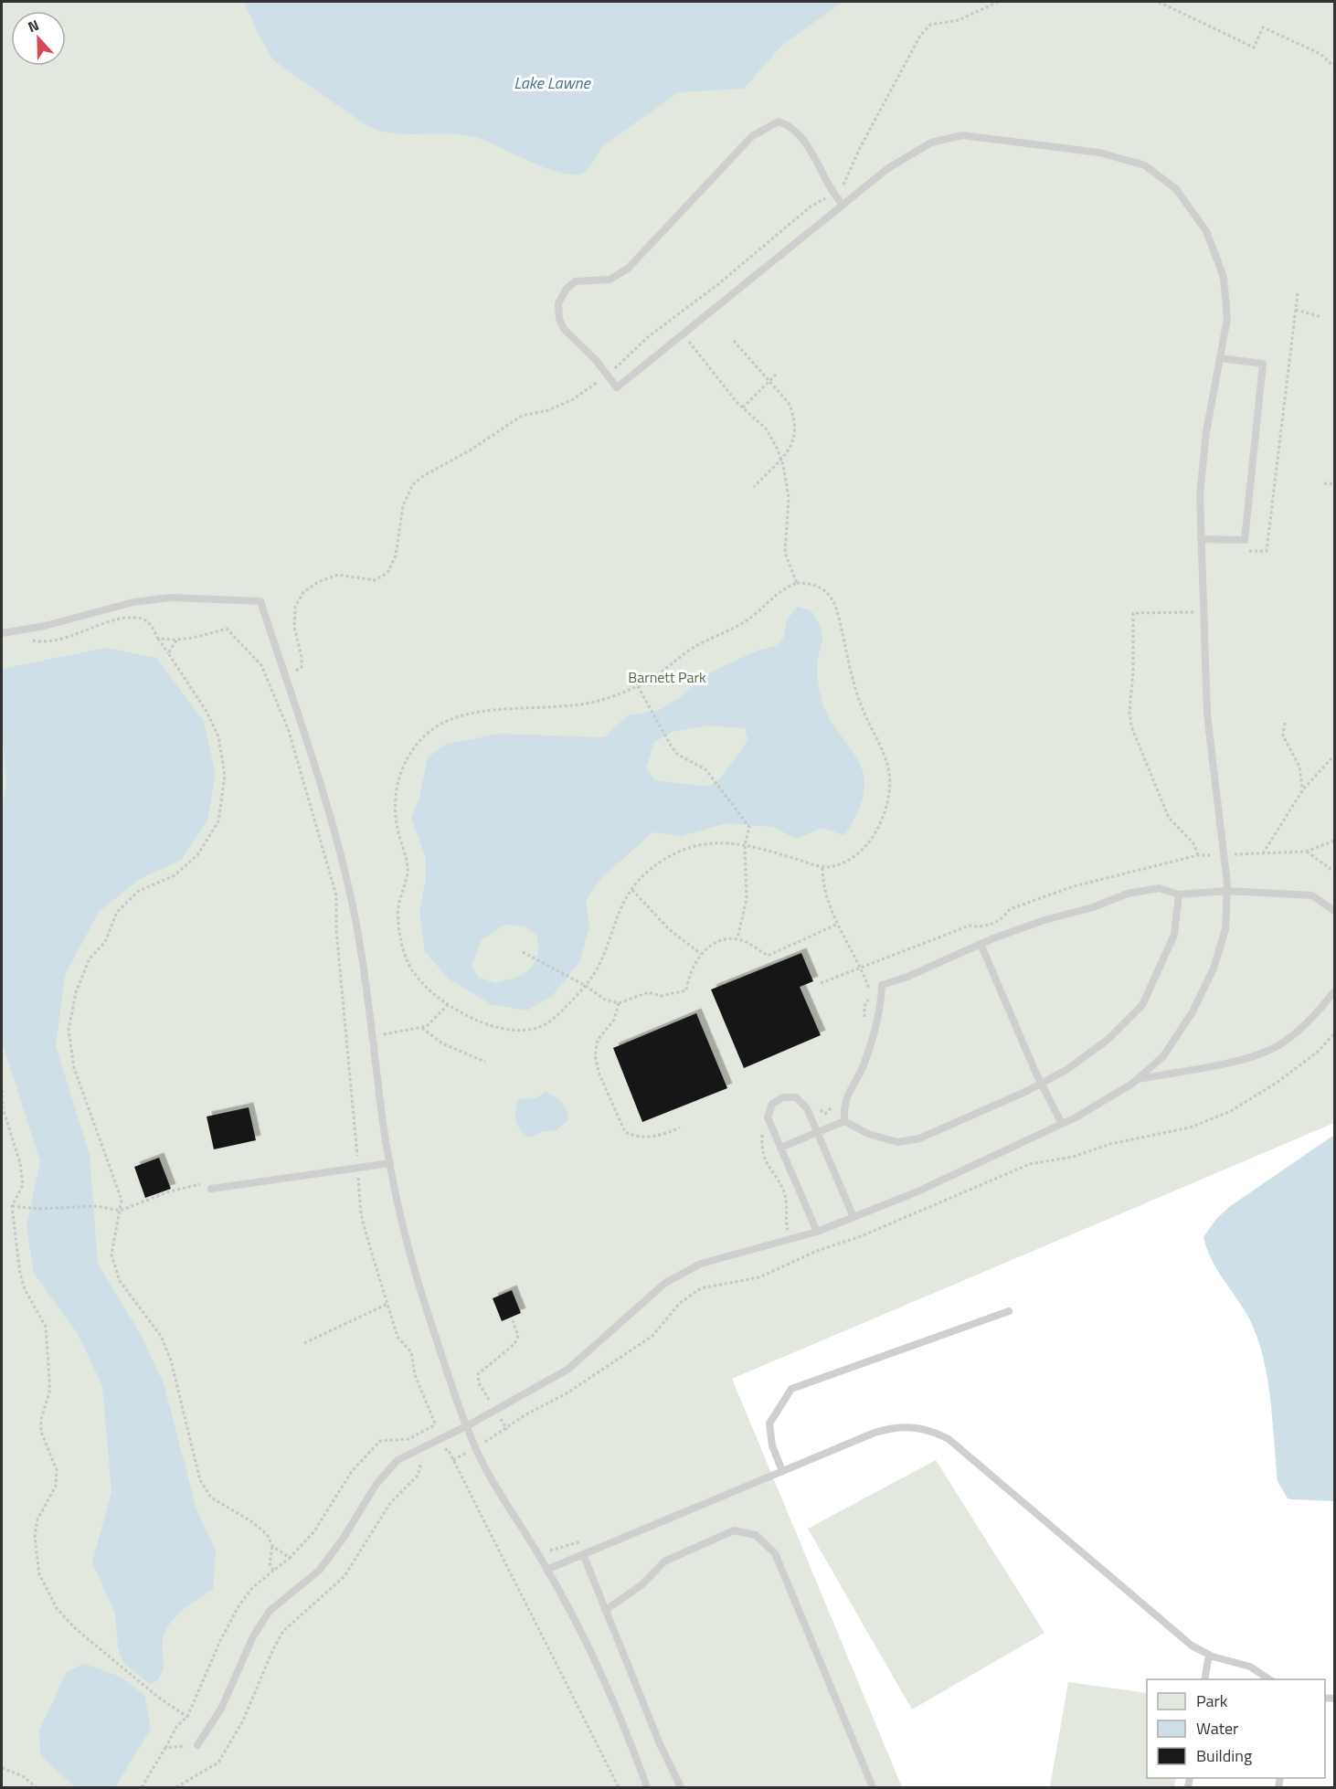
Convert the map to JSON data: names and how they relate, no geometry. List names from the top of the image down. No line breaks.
{"water":["Lake Lawne"],"parks":["Barnett Park"],"legend":["Park","Water","Building"],"north":"top"}
